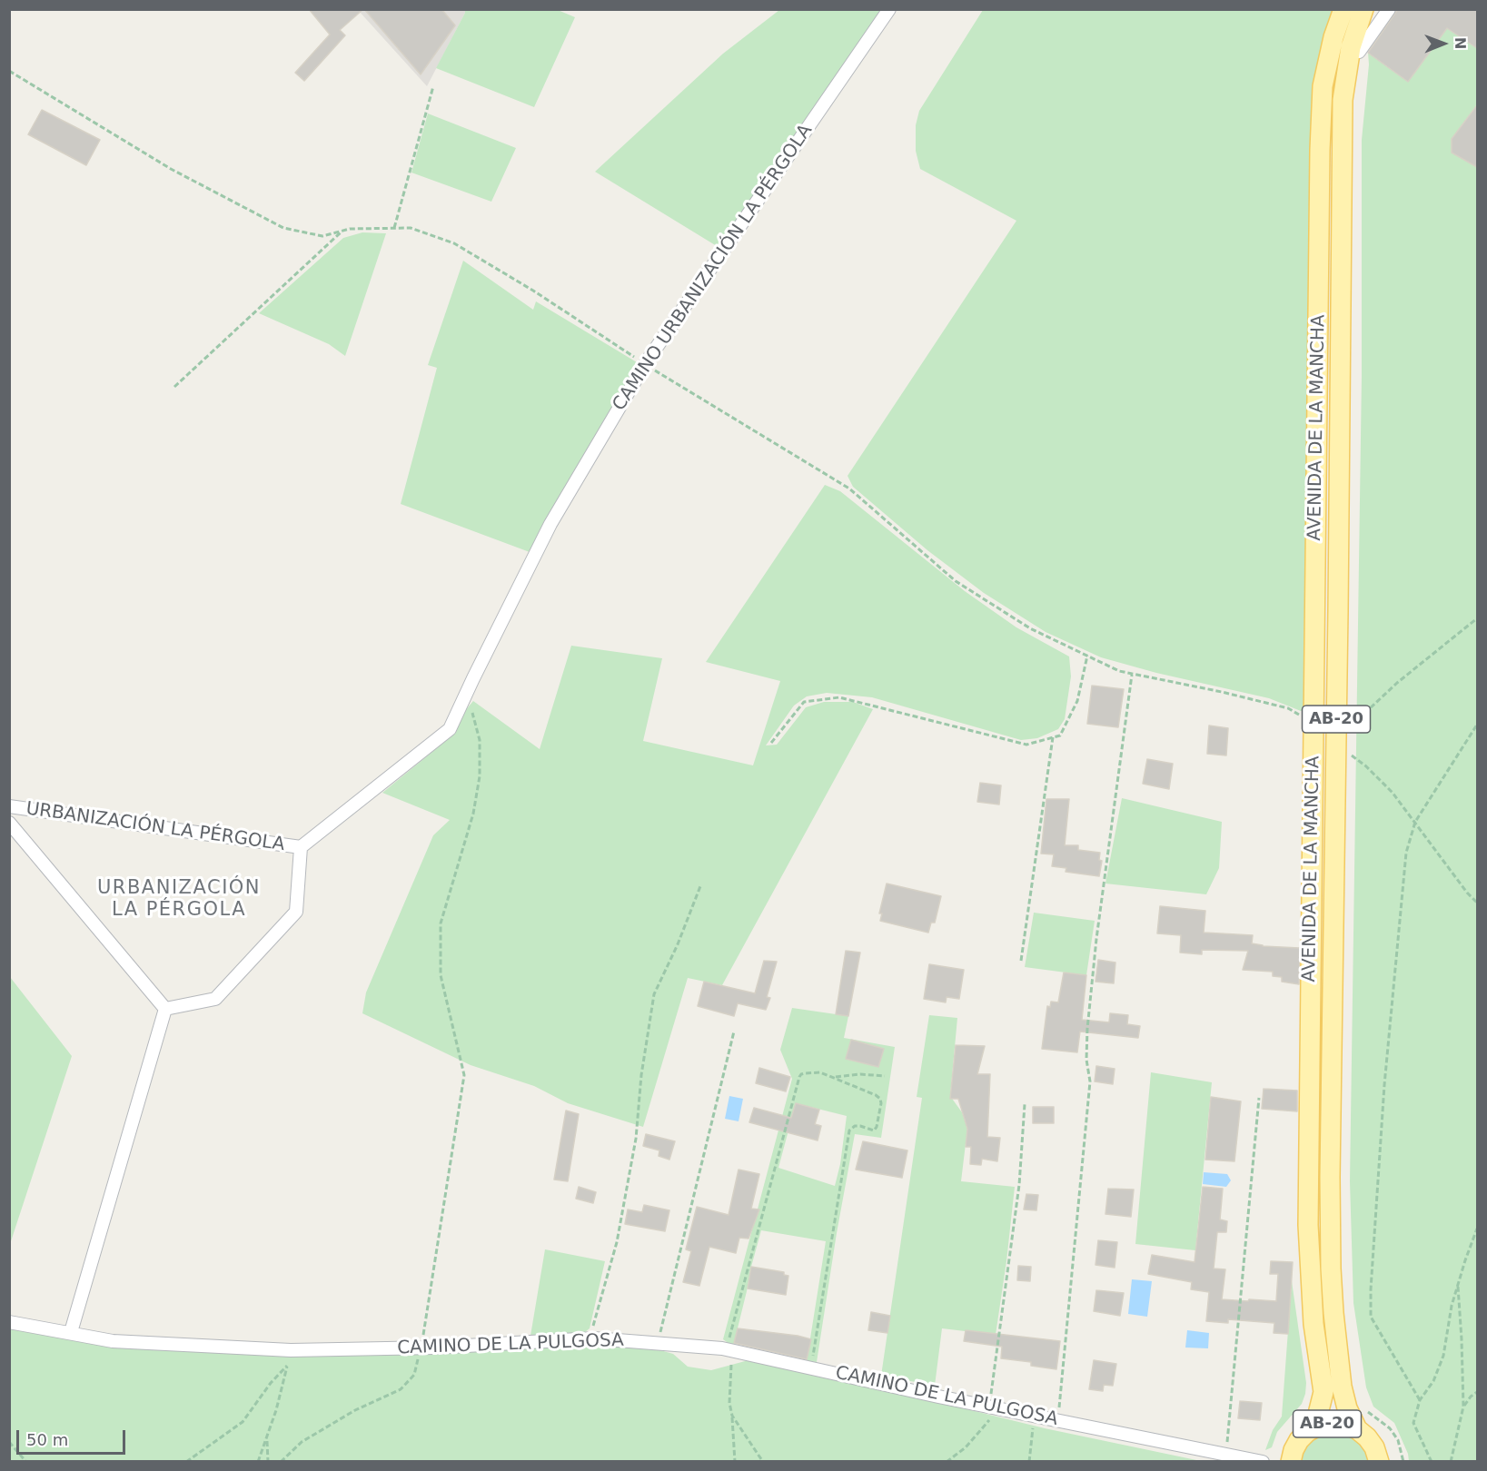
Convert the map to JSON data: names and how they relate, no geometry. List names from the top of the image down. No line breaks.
{"streets":{"main road":["AVENIDA DE LA MANCHA","AB-20"],"street":["CAMINO URBANIZACIÓN LA PÉRGOLA","URBANIZACIÓN LA PÉRGOLA","CAMINO DE LA PULGOSA"]},"crossings":[["CAMINO URBANIZACIÓN LA PÉRGOLA","URBANIZACIÓN LA PÉRGOLA"],["AVENIDA DE LA MANCHA","AB-20"]],"districts":["URBANIZACIÓN LA PÉRGOLA"],"scale_bar":"50 m","north":"right"}
